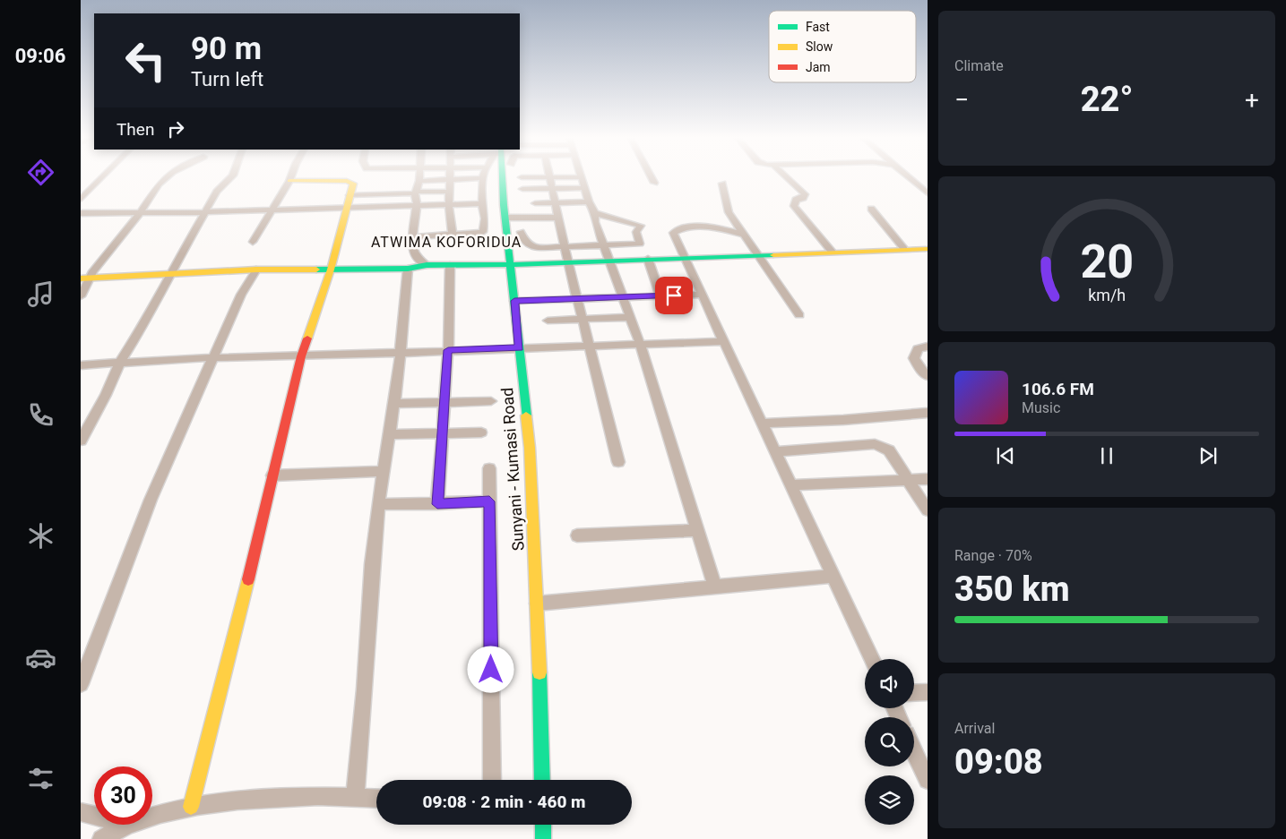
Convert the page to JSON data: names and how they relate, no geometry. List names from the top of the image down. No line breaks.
{"streets":{"street":["Sunyani - Kumasi Road"]},"districts":["ATWIMA KOFORIDUA"],"legend":["Fast","Slow","Jam"],"page":{"tabs":"09:06","tile":["Climate",["Range · 70%","350 km"],["Arrival","09:08"]],"turn":["90 m","Turn left"],"heat":["−","22°","+"],"then":"Then","song":["106.6 FM","Music"],"limit":"30","trip":"09:08 · 2 min · 460 m","gauge":["20","km/h"]}}
